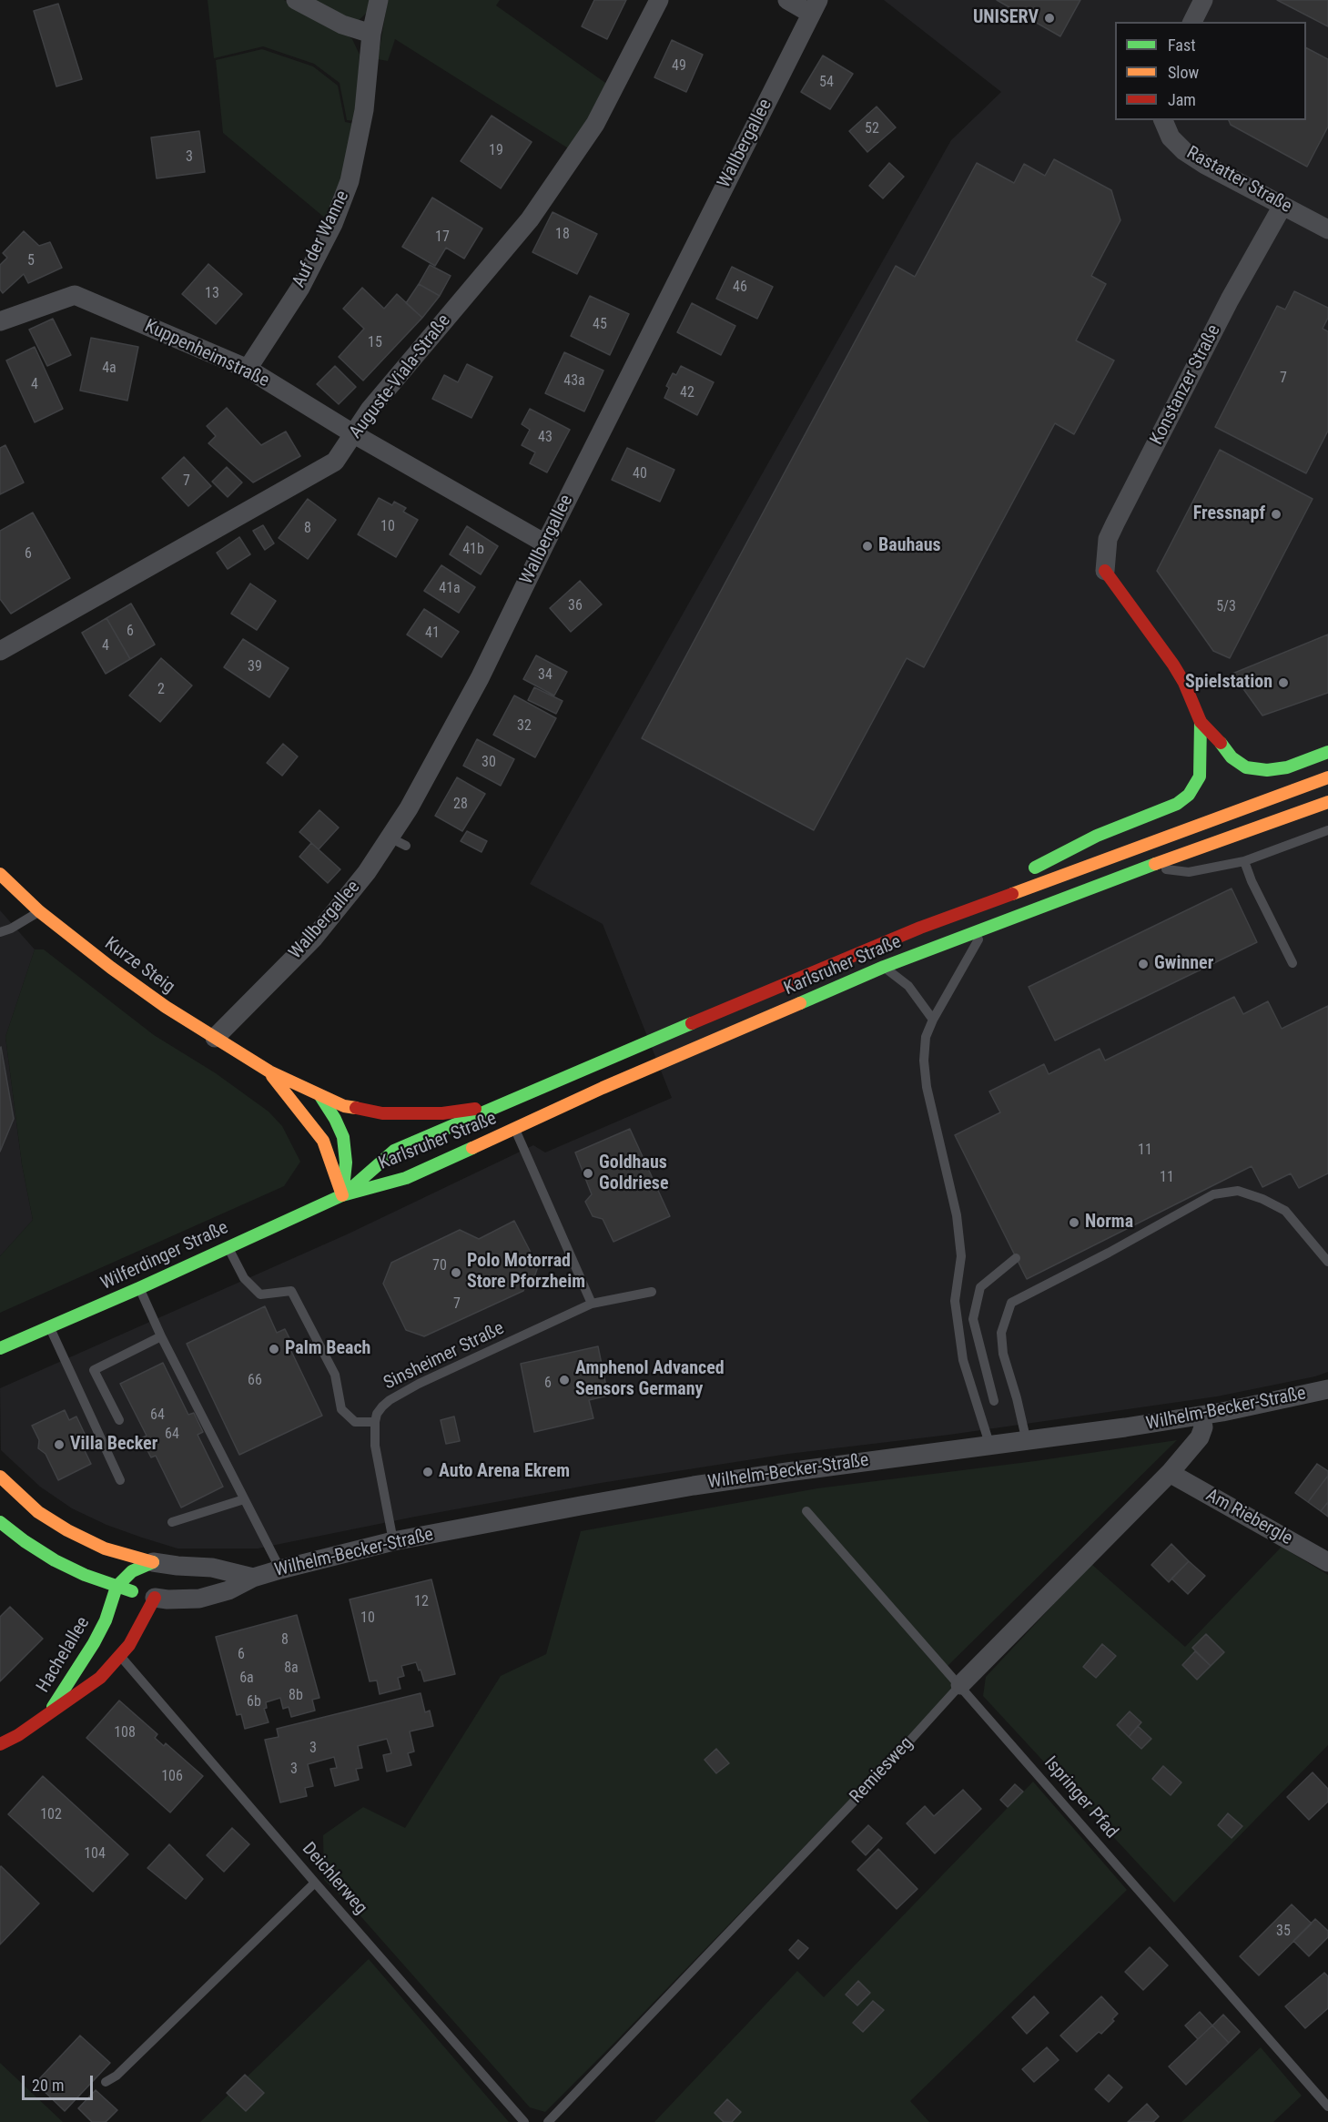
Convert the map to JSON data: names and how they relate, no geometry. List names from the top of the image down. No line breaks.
{"streets":{"main road":["Kurze Steig","Karlsruher Straße","Wilferdinger Straße","Wilhelm-Becker-Straße","Hachelallee"],"street":["Wallbergallee","Rastatter Straße","Auf der Wanne","Kuppenheimstraße","Auguste-Viala-Straße","Konstanzer Straße","Am Riebergle","Remiesweg"],"lane":["Sinsheimer Straße","Ispringer Pfad","Deichlerweg"]},"crossings":[["Wallbergallee","Kuppenheimstraße"],["Wallbergallee","Kurze Steig"],["Rastatter Straße","Konstanzer Straße"],["Auf der Wanne","Kuppenheimstraße"],["Kuppenheimstraße","Auguste-Viala-Straße"],["Kurze Steig","Karlsruher Straße"],["Kurze Steig","Wilferdinger Straße"],["Karlsruher Straße","Wilferdinger Straße"],["Wilhelm-Becker-Straße","Hachelallee"],["Wilhelm-Becker-Straße","Remiesweg"],["Am Riebergle","Remiesweg"],["Hachelallee","Deichlerweg"],["Remiesweg","Ispringer Pfad"]],"places":["UNISERV","Fressnapf","Bauhaus","Spielstation","Gwinner","Goldhaus Goldriese","Norma","Polo Motorrad Store Pforzheim","Palm Beach","Amphenol Advanced Sensors Germany","Villa Becker","Auto Arena Ekrem"],"house_numbers":["49","54","52","19","3","18","17","5","46","13","45","15","4a","7","43a","4","42","43","40","7","10","8","41b","6","41a","36","5/3","6","41","4","39","34","2","32","30","28","11","11","70","7","66","6","64","64","12","10","8","6","8a","6a","8b","6b","108","3","3","106","102","104","35"],"legend":["Fast","Slow","Jam"],"scale_bar":"20 m"}
